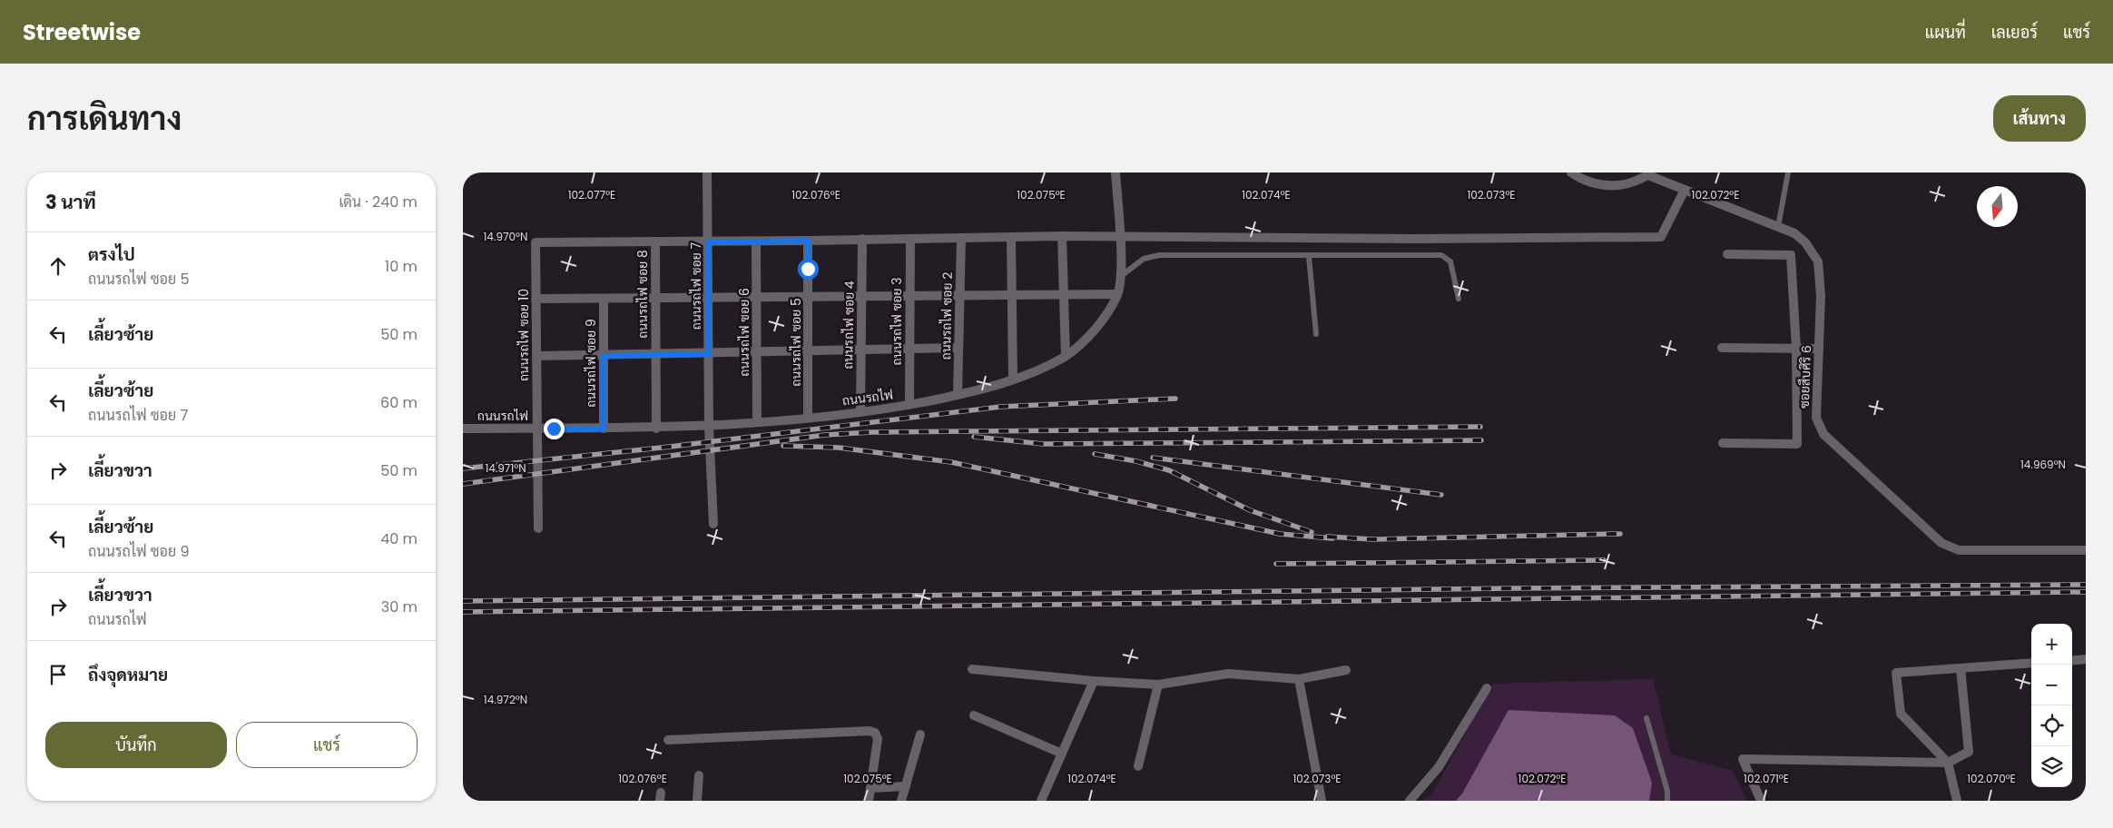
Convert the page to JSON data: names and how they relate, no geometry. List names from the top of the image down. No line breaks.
{"streets":{"street":["ถนนรถไฟ ซอย 7","ถนนรถไฟ ซอย 8","ถนนรถไฟ ซอย 2","ถนนรถไฟ ซอย 3","ถนนรถไฟ ซอย 4","ถนนรถไฟ ซอย 6","ถนนรถไฟ ซอย 10","ถนนรถไฟ ซอย 5","ถนนรถไฟ ซอย 9","ซอยสืบศิริ 6","ถนนรถไฟ"]},"crossings":[["ถนนรถไฟ ซอย 7","ถนนรถไฟ"],["ถนนรถไฟ ซอย 8","ถนนรถไฟ ซอย 10"],["ถนนรถไฟ ซอย 8","ถนนรถไฟ"],["ถนนรถไฟ ซอย 2","ถนนรถไฟ"],["ถนนรถไฟ ซอย 3","ถนนรถไฟ"],["ถนนรถไฟ ซอย 4","ถนนรถไฟ"],["ถนนรถไฟ ซอย 6","ถนนรถไฟ"],["ถนนรถไฟ ซอย 10","ถนนรถไฟ"],["ถนนรถไฟ ซอย 5","ถนนรถไฟ"],["ถนนรถไฟ ซอย 9","ถนนรถไฟ"]],"north":"bottom","page":{"header":"Streetwise","nav":["แผนที่","เลเยอร์","แชร์"],"title":"การเดินทาง","buttons":["เส้นทาง",["บันทึก","แชร์"]],"heading":["3 นาที","เดิน · 240 m"],"list":[["ตรงไป","ถนนรถไฟ ซอย 5","10 m"],["เลี้ยวซ้าย","50 m"],["เลี้ยวซ้าย","ถนนรถไฟ ซอย 7","60 m"],["เลี้ยวขวา","50 m"],["เลี้ยวซ้าย","ถนนรถไฟ ซอย 9","40 m"],["เลี้ยวขวา","ถนนรถไฟ","30 m"],"ถึงจุดหมาย"],"map_buttons":["+","−"]},"coordinates":["102.077°E","102.076°E","102.075°E","102.074°E","102.073°E","102.072°E","14.970°N","14.969°N","14.971°N","14.972°N","102.071°E","102.070°E"]}
